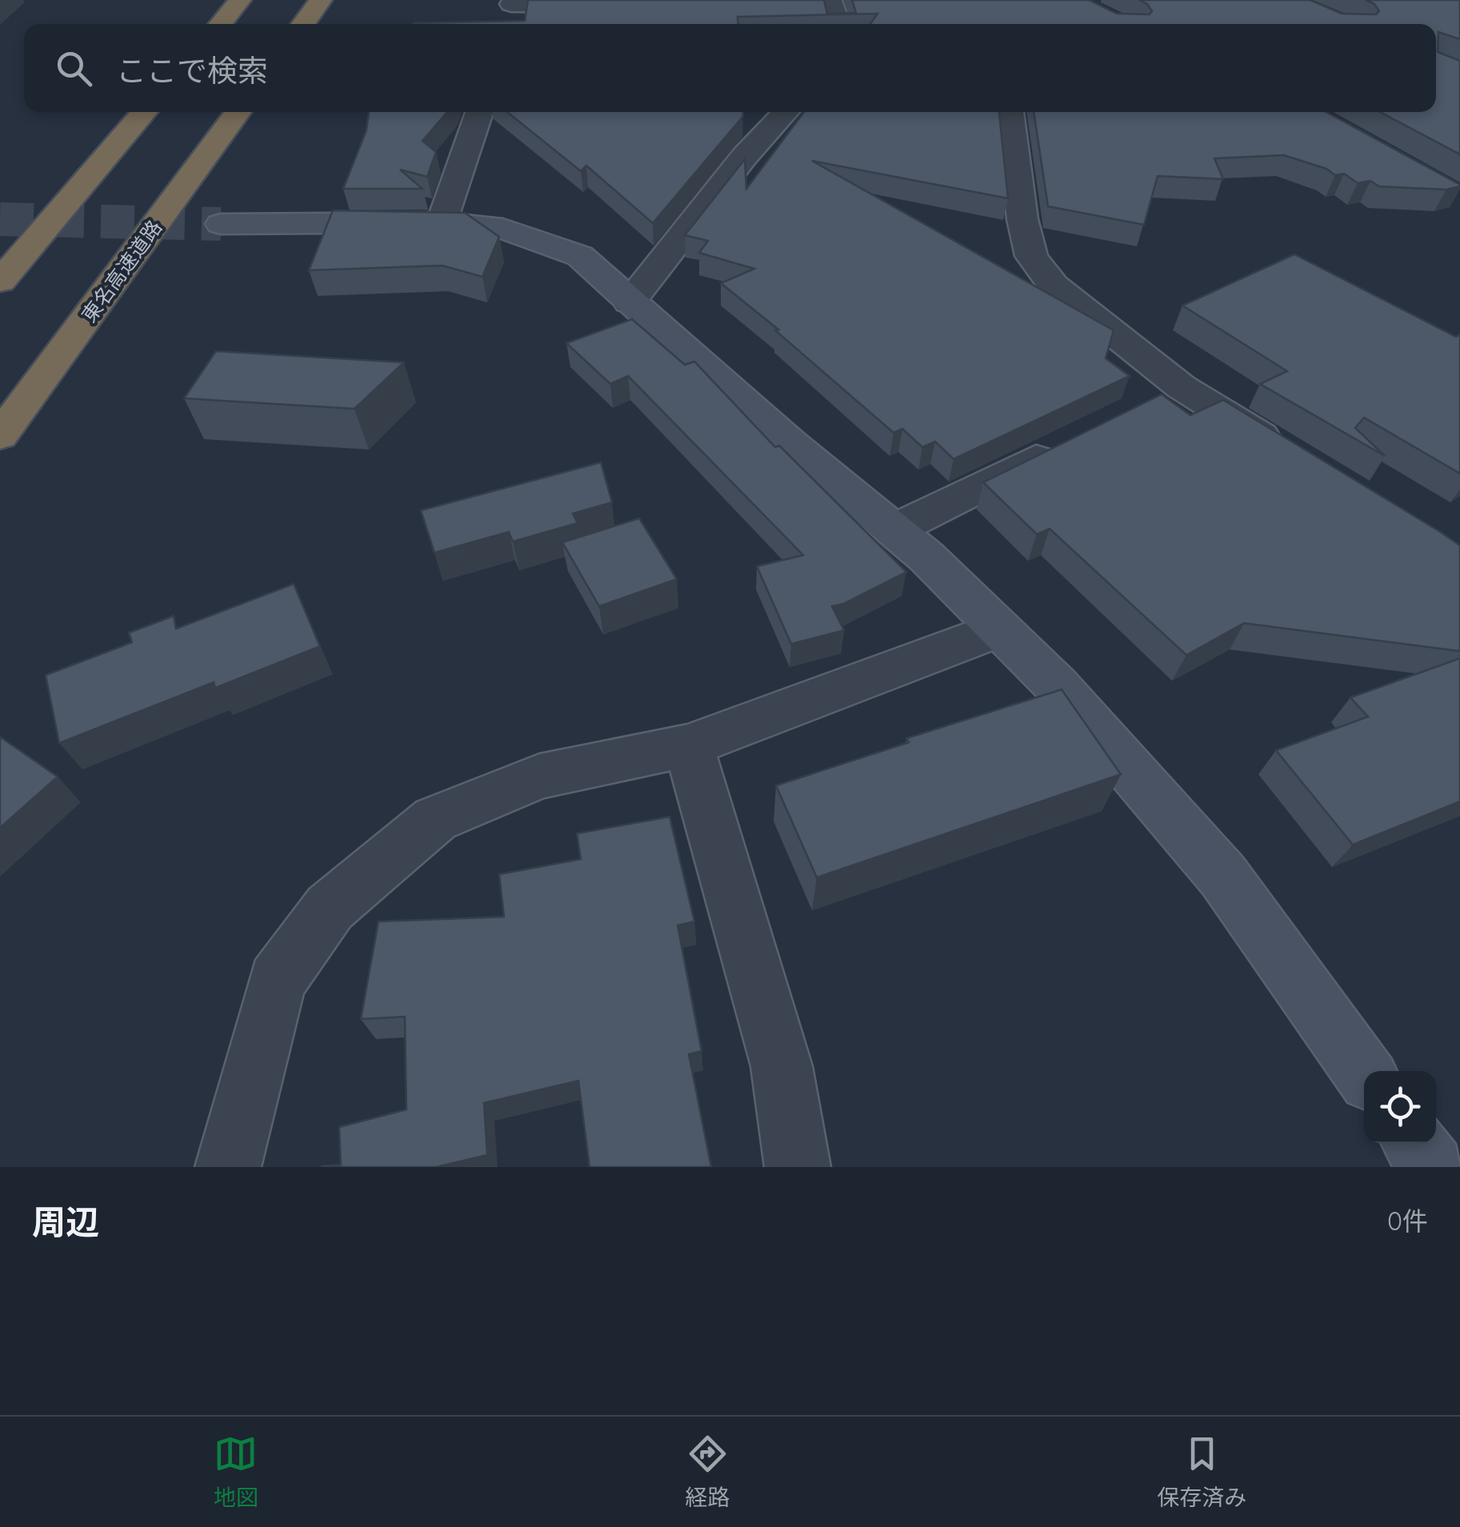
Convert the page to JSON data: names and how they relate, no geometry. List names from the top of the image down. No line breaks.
{"streets":{"highway":["東名高速道路"]},"page":{"search":"ここで検索","heading":["周辺","0件"],"nav":["地図","経路","保存済み"]}}
